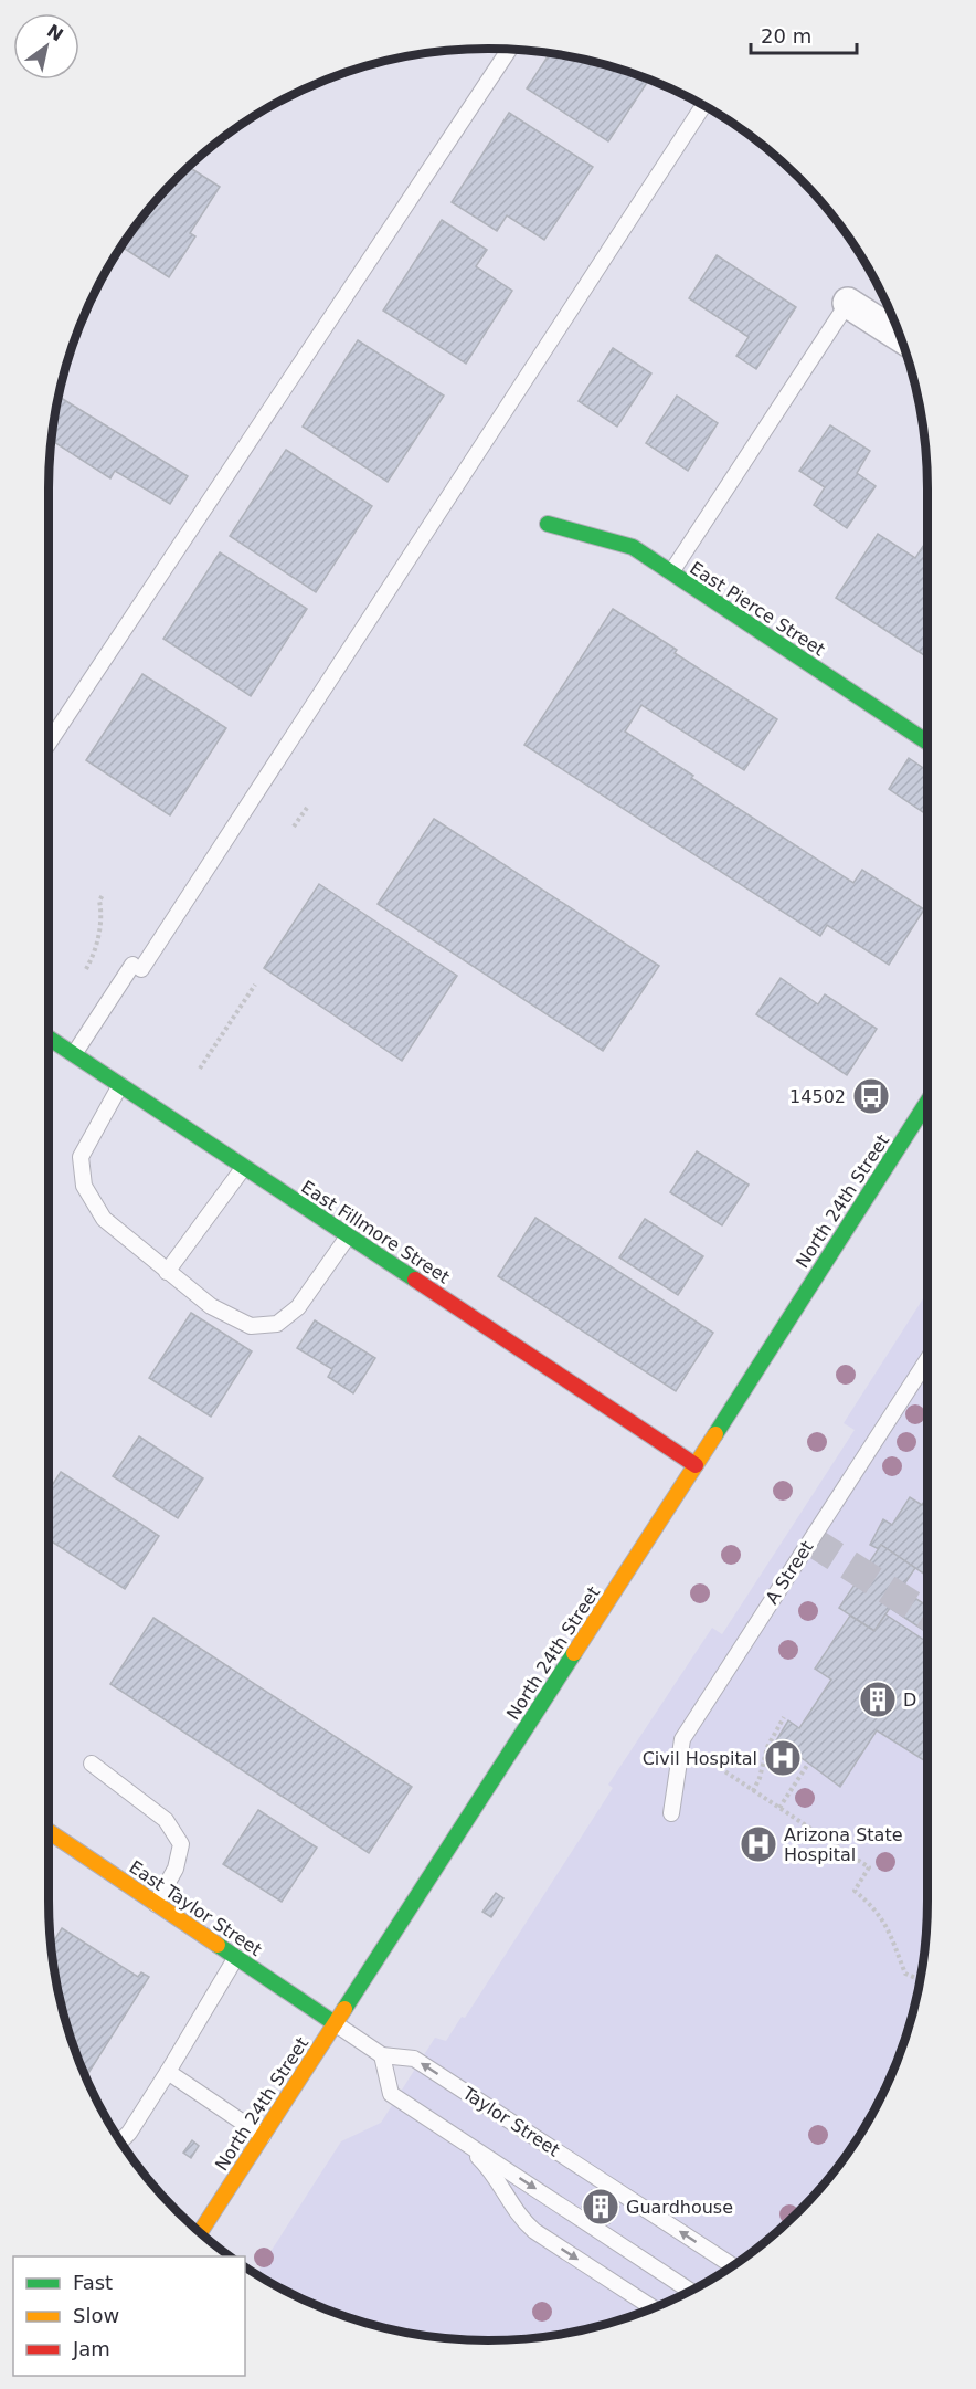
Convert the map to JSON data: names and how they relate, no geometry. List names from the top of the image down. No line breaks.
{"streets":{"street":["East Pierce Street","North 24th Street","East Fillmore Street","East Taylor Street"],"lane":["A Street","Taylor Street"]},"crossings":[["North 24th Street","East Fillmore Street"],["North 24th Street","East Taylor Street"]],"places":{"bus stop":["14502"],"building":["D","Guardhouse"],"hospital":["Civil Hospital","Arizona State Hospital"]},"legend":["Fast","Slow","Jam"],"scale_bar":"20 m","north":"top right"}
